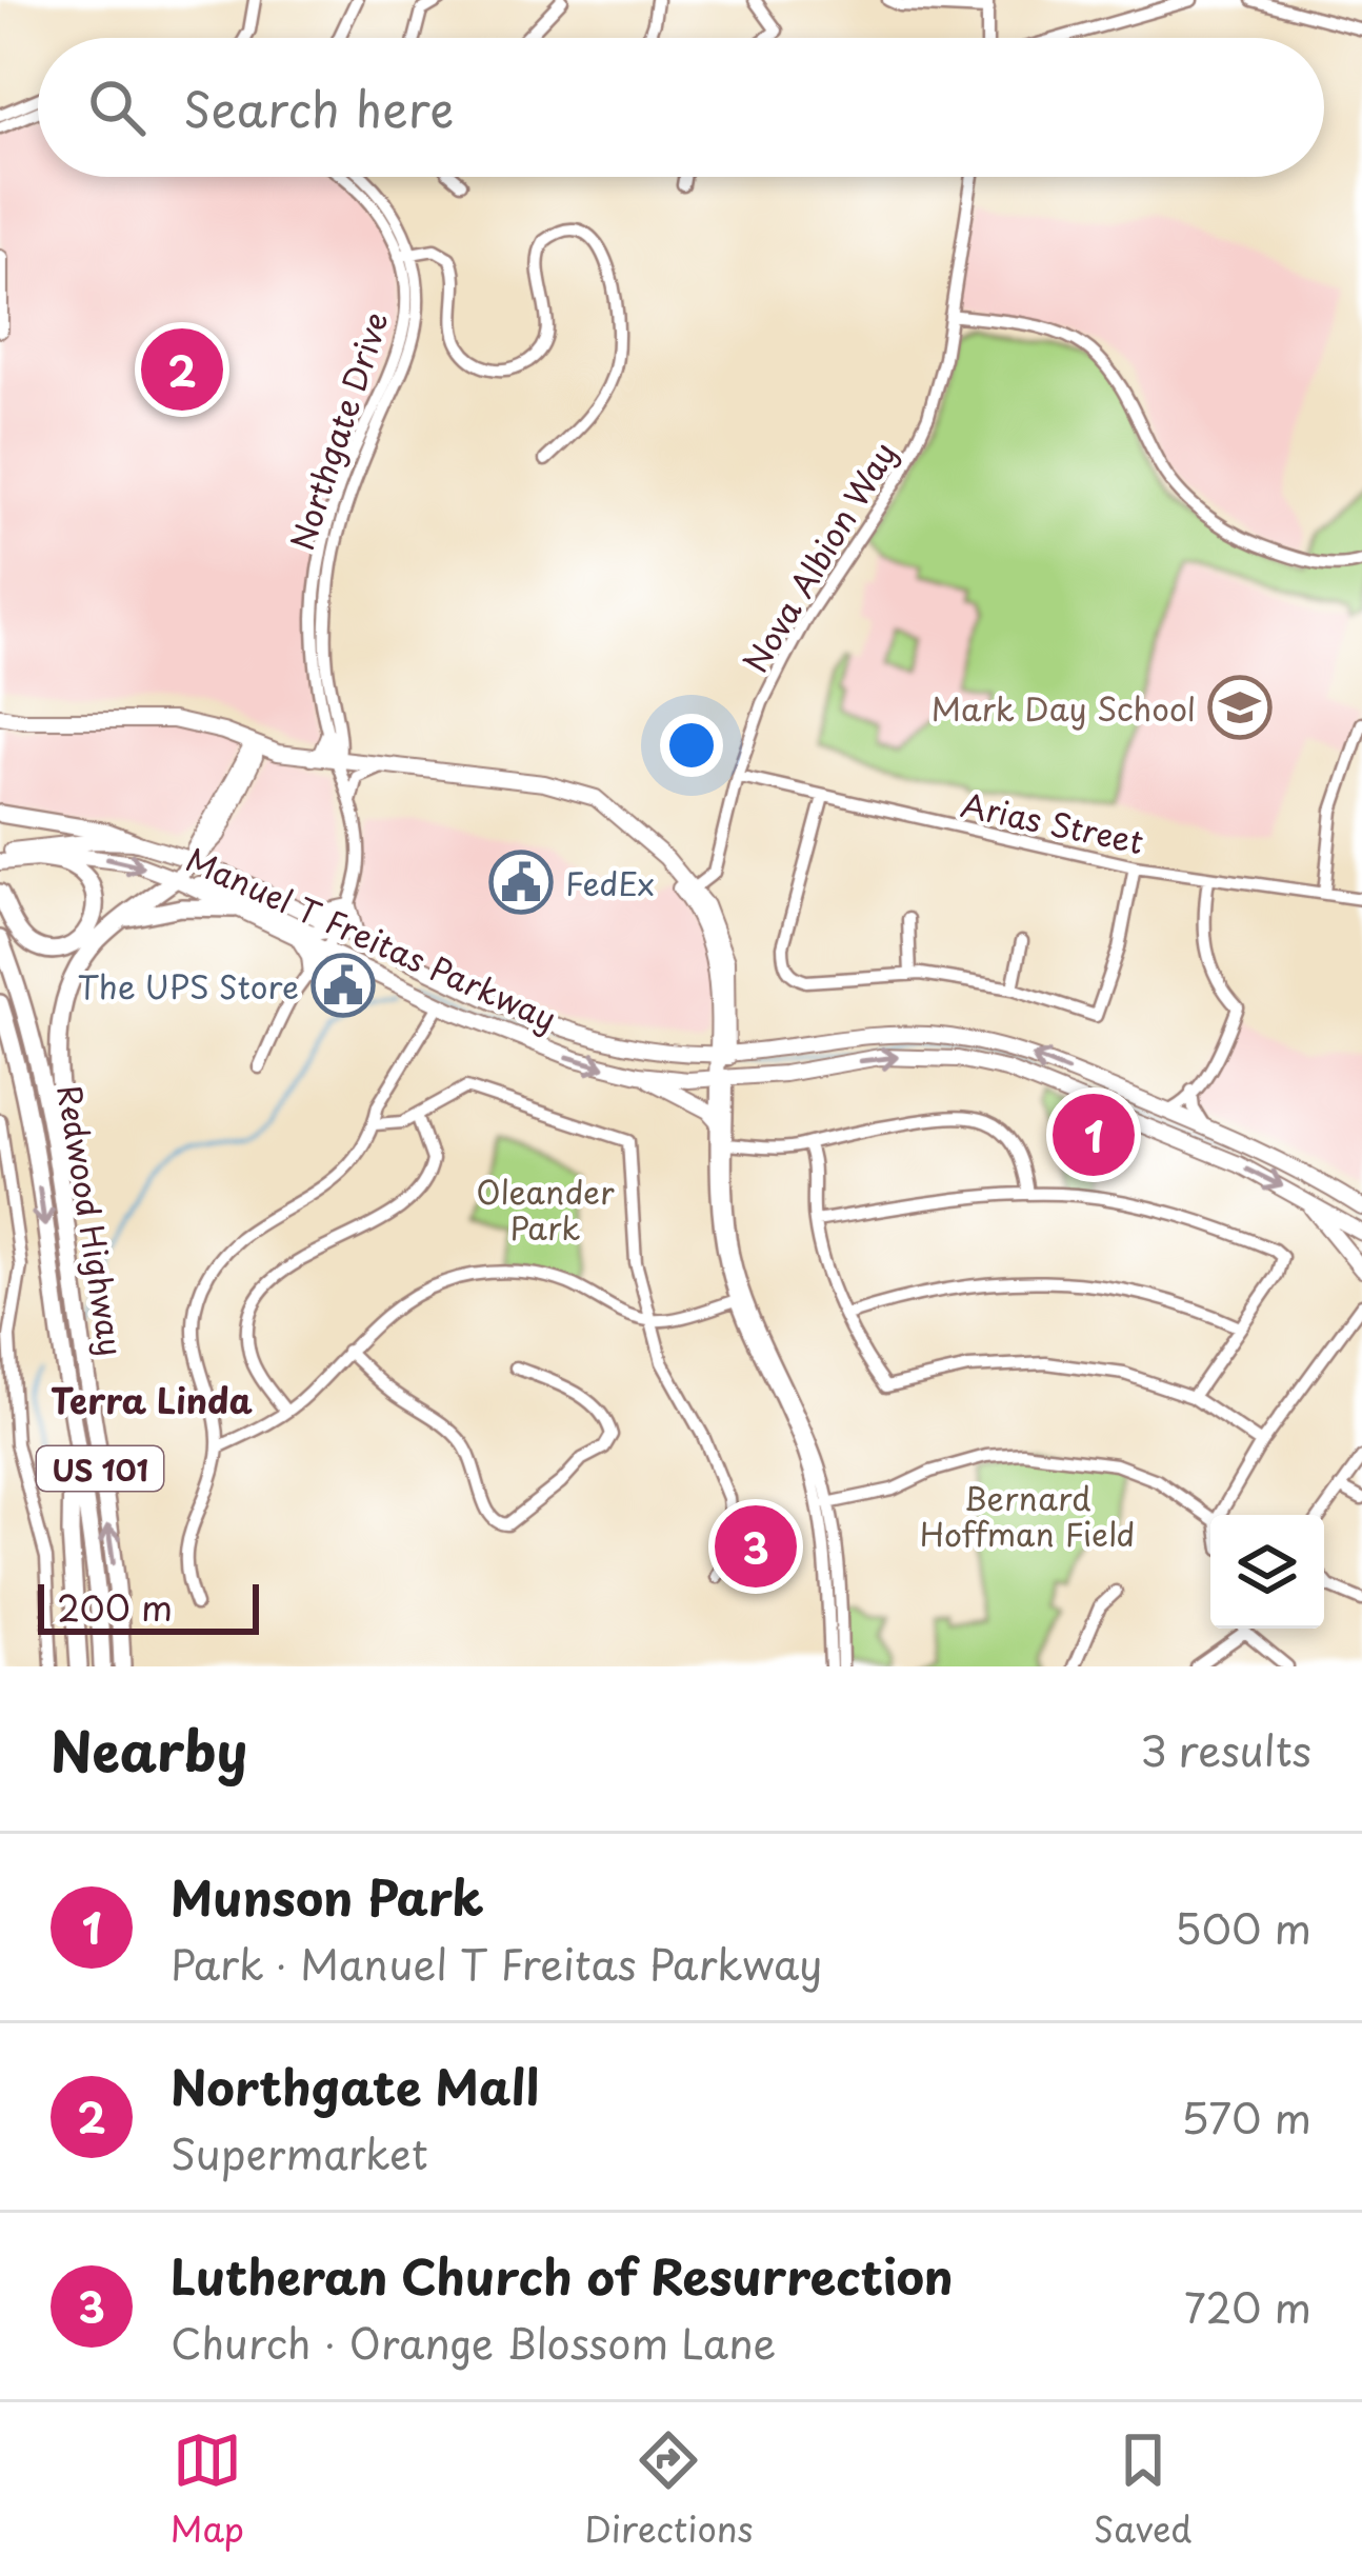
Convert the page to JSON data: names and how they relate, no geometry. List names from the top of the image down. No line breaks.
{"streets":{"highway":["Redwood Highway","US 101"],"main road":["Manuel T Freitas Parkway"],"street":["Northgate Drive","Nova Albion Way","Arias Street"]},"crossings":[["Northgate Drive","Manuel T Freitas Parkway"],["Nova Albion Way","Arias Street"]],"districts":["Terra Linda"],"parks":["Oleander Park","Bernard Hoffman Field"],"places":{"school or university":["Mark Day School"],"public building":["FedEx","The UPS Store"]},"scale_bar":"200 m","page":{"search":"Search here","pins":["2","1","3"],"scale":"200 m","heading":["Nearby","3 results"],"list":[{"mark":"1","name":"Munson Park","note":"Park · Manuel T Freitas Parkway","value":"500 m"},{"mark":"2","name":"Northgate Mall","note":"Supermarket","value":"570 m"},{"mark":"3","name":"Lutheran Church of Resurrection","note":"Church · Orange Blossom Lane","value":"720 m"}],"nav":["Map","Directions","Saved"]}}
